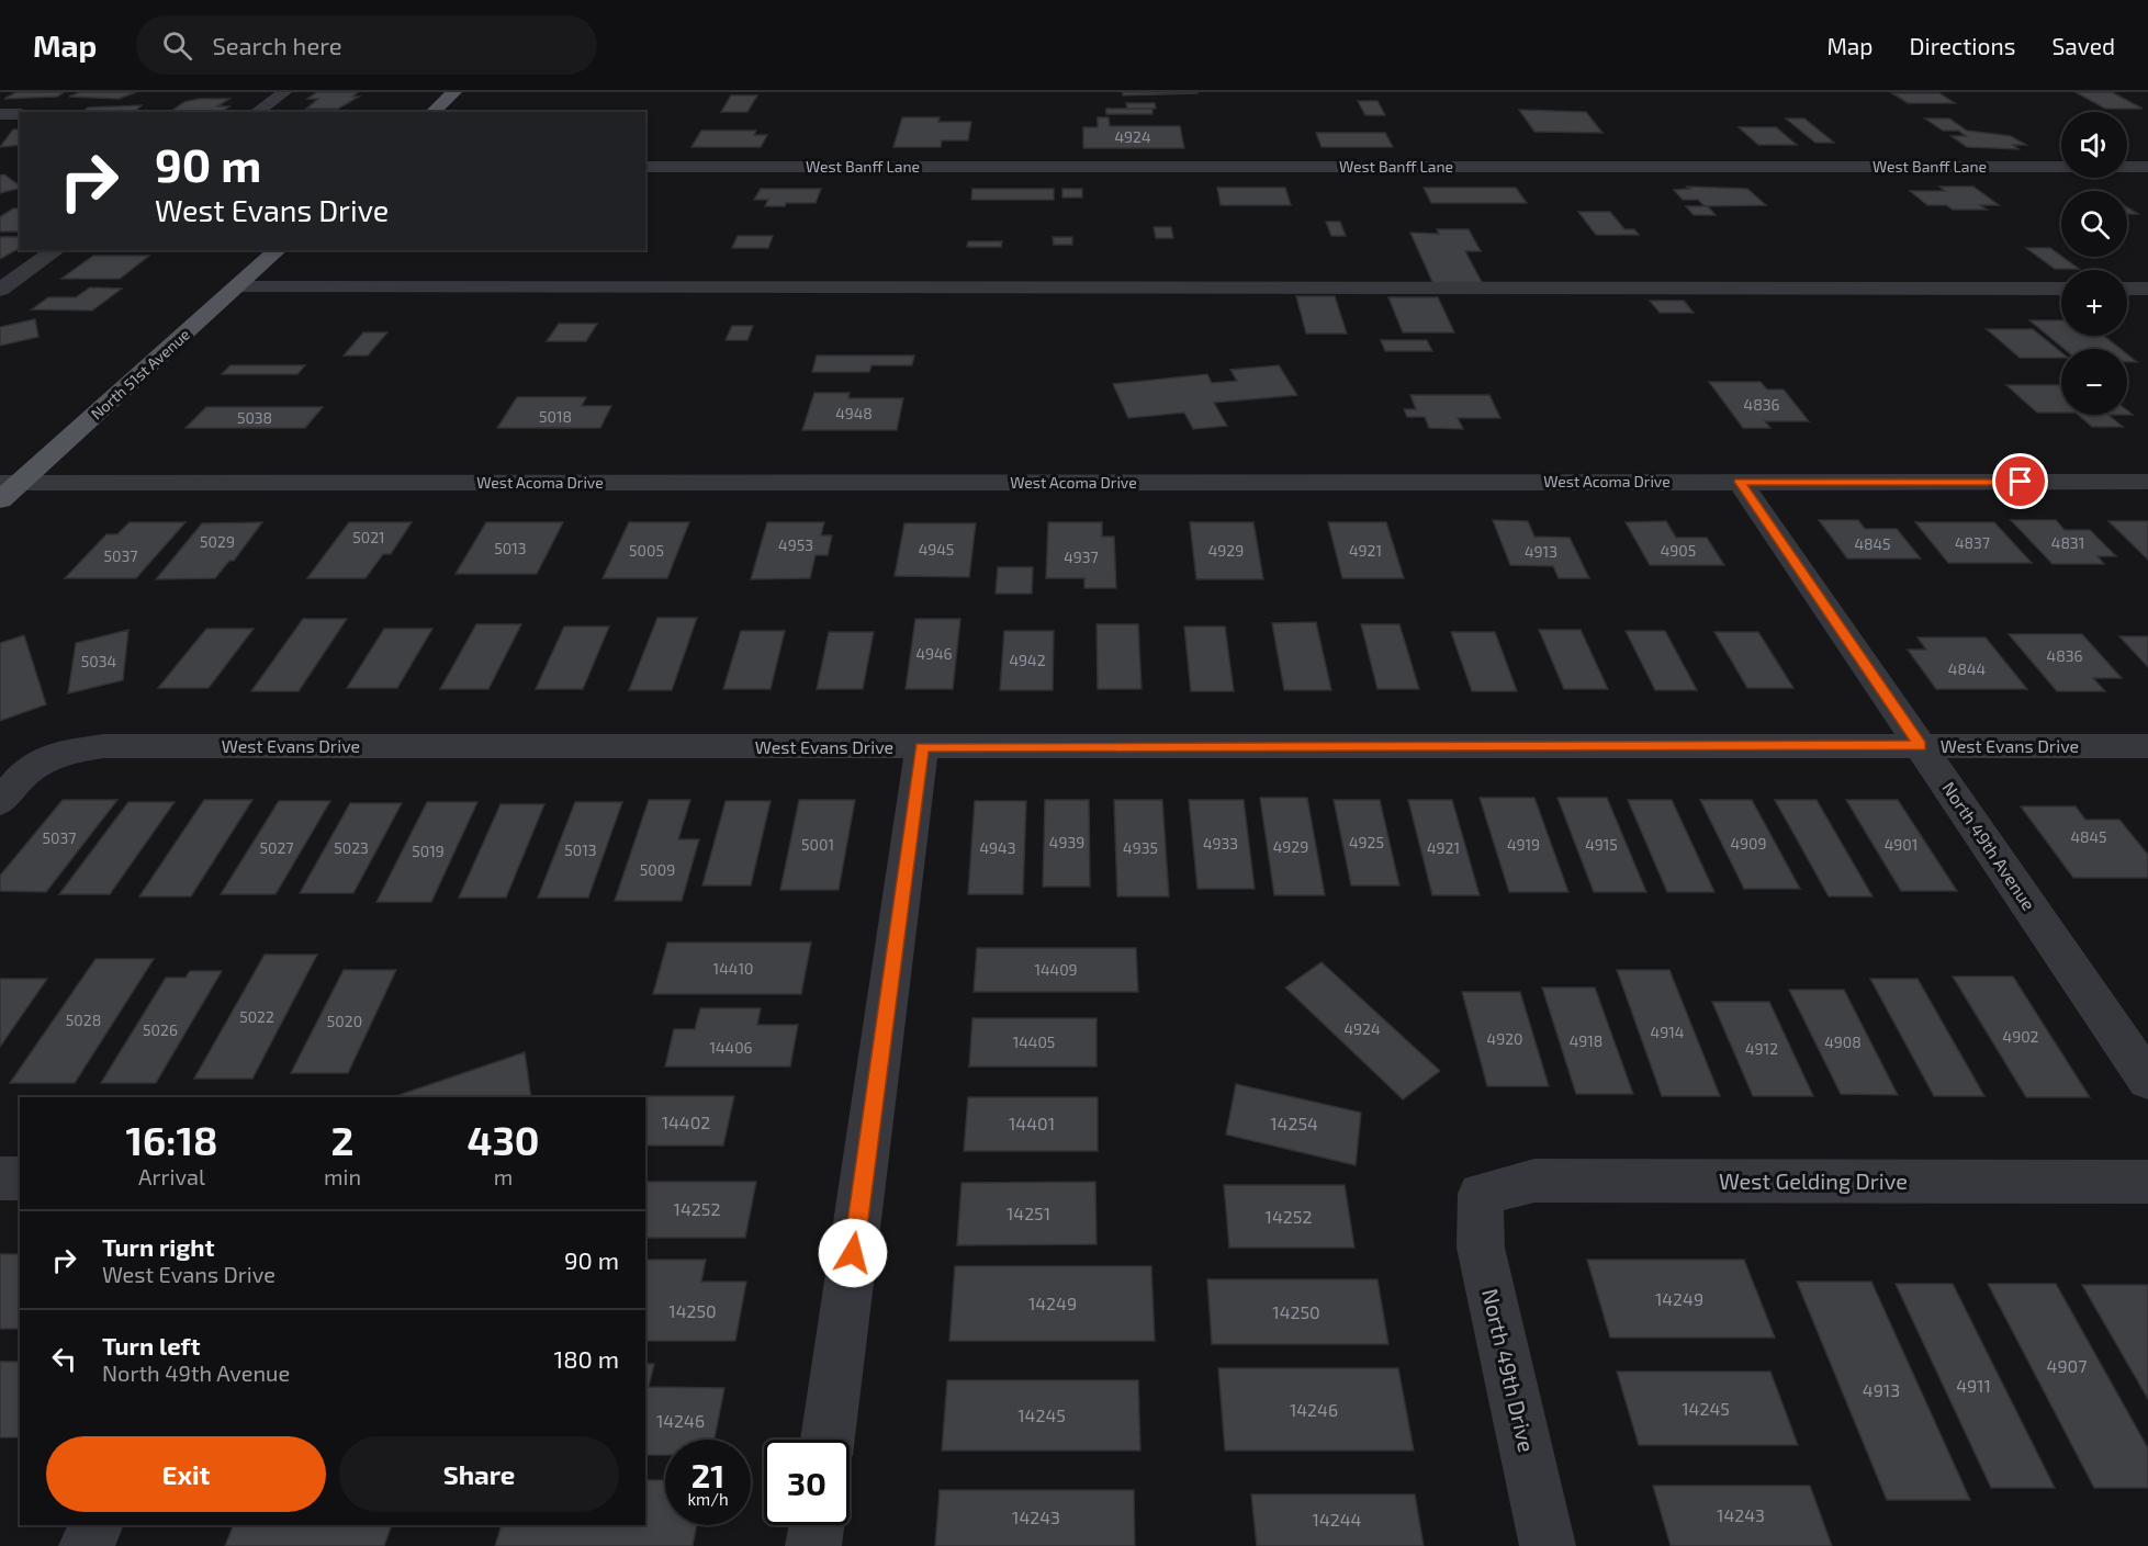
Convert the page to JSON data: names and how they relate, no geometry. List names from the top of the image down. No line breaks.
{"streets":{"main road":["North 51st Avenue"],"street":["West Banff Lane","West Acoma Drive","West Evans Drive","North 49th Avenue","West Gelding Drive","North 49th Drive"]},"crossings":[["North 51st Avenue","West Acoma Drive"],["West Acoma Drive","North 49th Avenue"],["West Evans Drive","North 49th Avenue"],["West Gelding Drive","North 49th Drive"]],"house_numbers":["4924","4836","4948","5018","5038","5021","5029","4837","4831","4845","4953","5013","4945","5005","4929","4921","4905","4913","5037","4937","4946","4836","4942","5034","4844","4845","5037","4939","4925","4933","4909","5001","4919","4915","4901","4929","5027","5023","4943","4935","4921","5013","5019","5009","14410","14409","5022","5028","5020","4924","5026","4914","4902","4920","4918","14405","4908","14406","4912","14402","14401","14254","14252","14251","14252","14249","14249","14250","14250","4907","4911","4913","14245","14246","14245","14246","14243","14243","14244"],"page":{"header":"Map","search":"Search here","nav":["Map","Directions","Saved"],"map_buttons":["+","−"],"turn":["90 m","West Evans Drive"],"eta":["16:18","Arrival","2","min","430","m"],"list":[{"name":"Turn right","note":"West Evans Drive","value":"90 m"},{"name":"Turn left","note":"North 49th Avenue","value":"180 m"}],"buttons":["Exit","Share"],"speed":"21 km/h","limit":"30"}}
